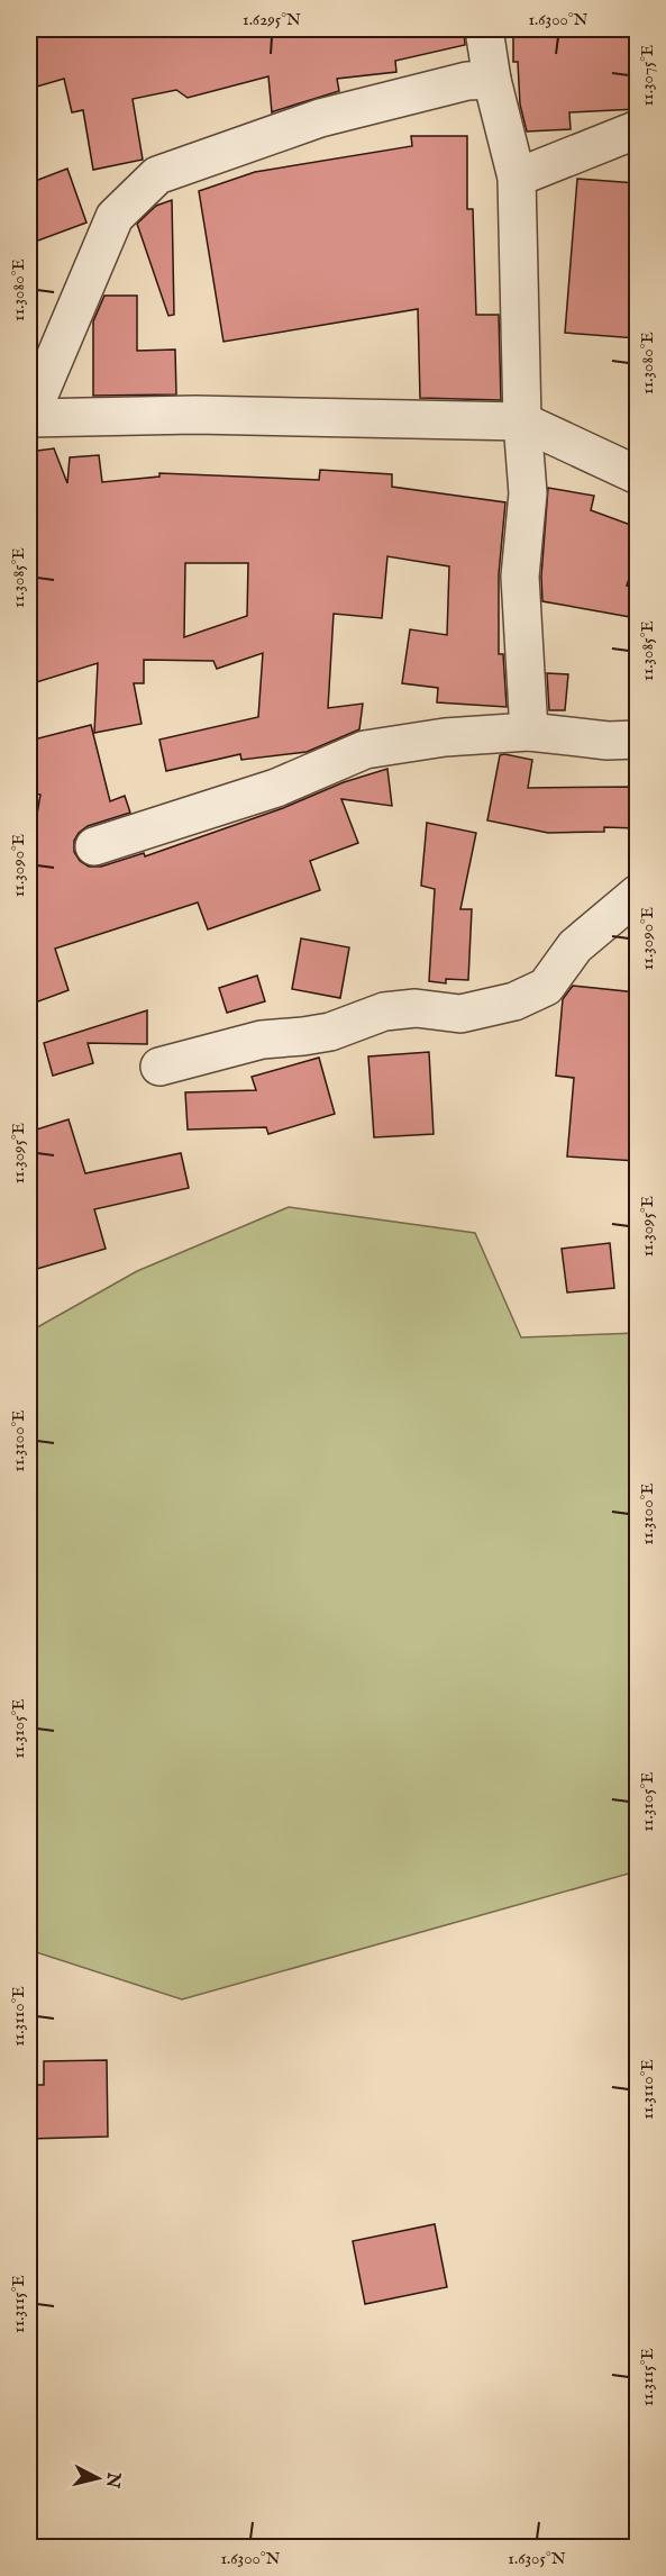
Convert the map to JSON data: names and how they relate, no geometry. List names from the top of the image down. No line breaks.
{"north":"right","coordinates":["1.6295°N","1.6300°N","11.3075°E","11.3080°E","11.3085°E","11.3090°E","11.3095°E","11.3100°E","11.3105°E","11.3110°E","11.3115°E","1.6305°N"]}
